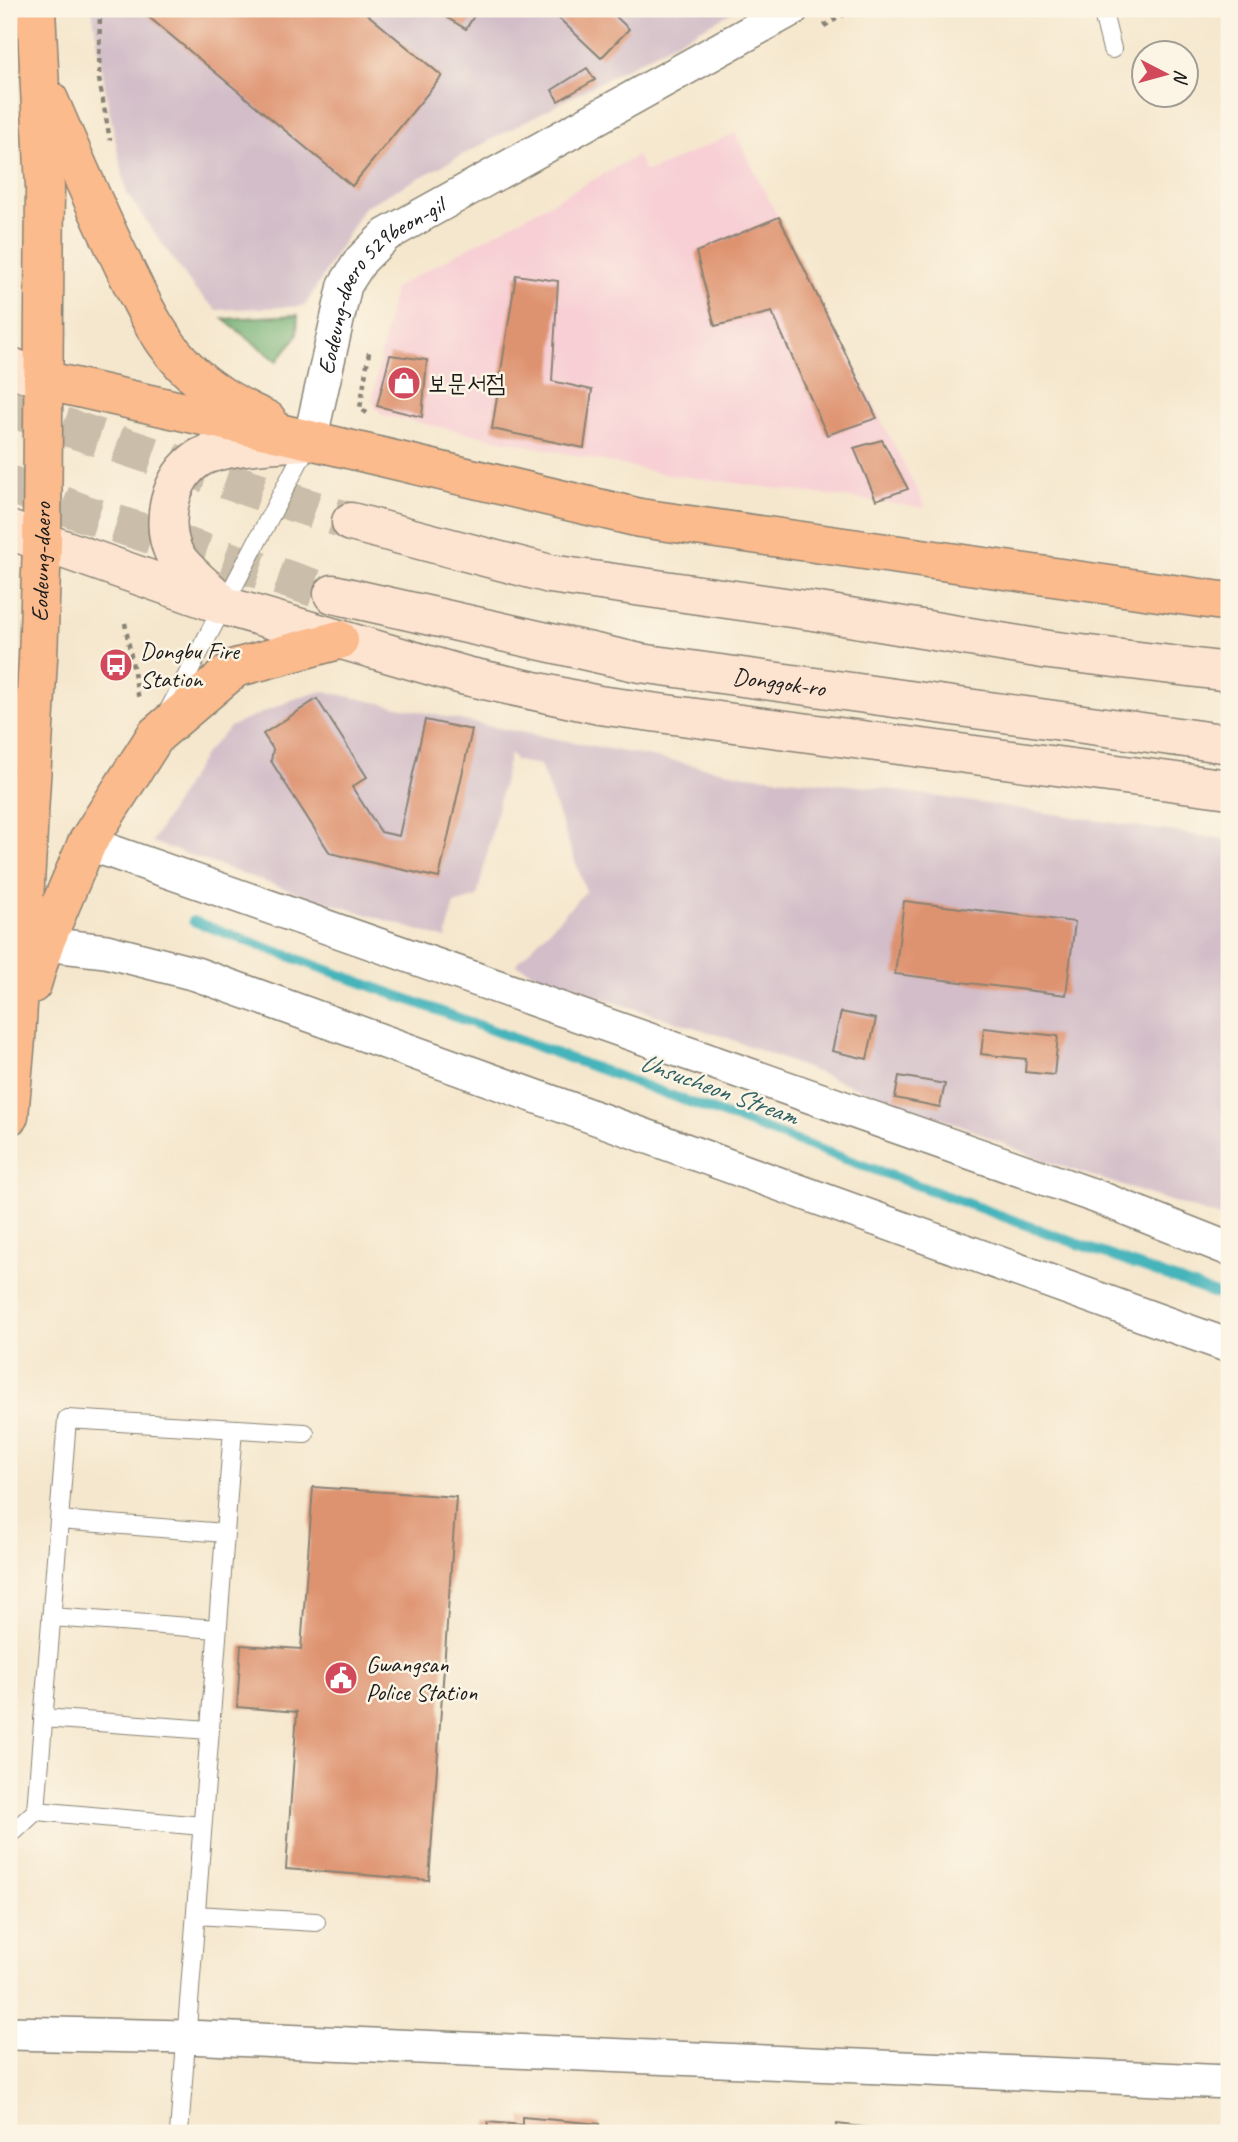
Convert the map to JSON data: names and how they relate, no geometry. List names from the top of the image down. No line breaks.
{"streets":{"main road":["Eodeung-daero","Donggok-ro"],"street":["Eodeung-daero 529beon-gil"]},"water":["Unsucheon Stream"],"places":{"shop":["보문서점"],"bus stop":["Dongbu Fire Station"],"public building":["Gwangsan Police Station"]},"north":"right"}
